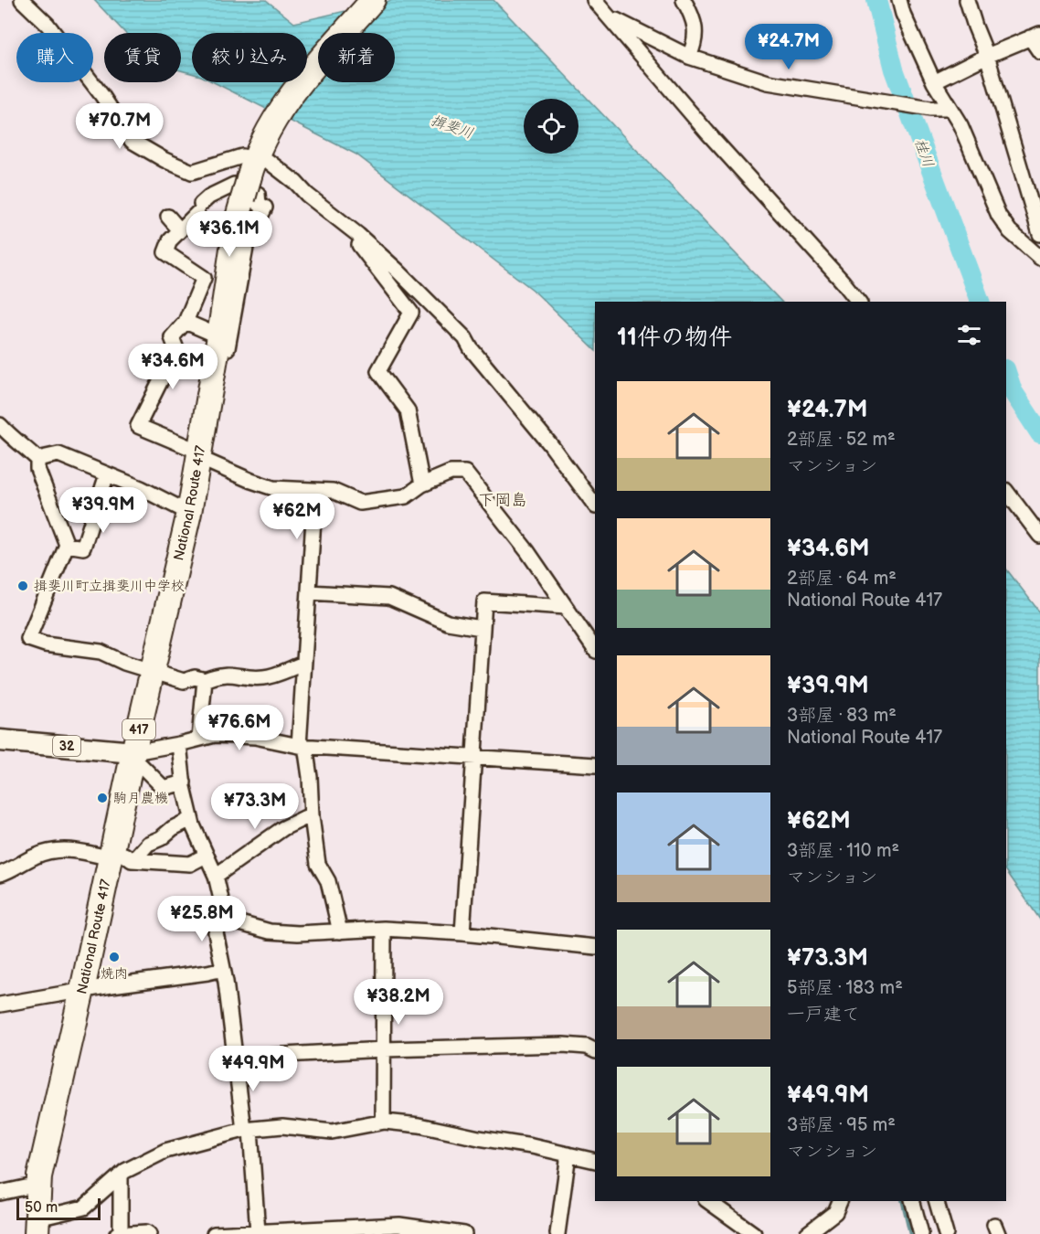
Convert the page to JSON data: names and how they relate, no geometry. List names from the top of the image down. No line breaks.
{"streets":{"highway":["National Route 417","417"],"main road":["32"]},"crossings":[["National Route 417","32"]],"districts":["下岡島"],"water":["揖斐川","桂川"],"places":["揖斐川町立揖斐川中学校","駒月農機","焼肉"],"scale_bar":"50 m","page":{"price":["¥24.7M","¥70.7M","¥36.1M","¥34.6M","¥39.9M","¥62M","¥76.6M","¥73.3M","¥25.8M","¥38.2M","¥49.9M"],"chip":["購入","賃貸","絞り込み","新着"],"heading":"11件の物件","list":[{"name":"¥24.7M","note":"2部屋 · 52 m² · マンション"},{"name":"¥34.6M","note":"2部屋 · 64 m² · National Route 417"},{"name":"¥39.9M","note":"3部屋 · 83 m² · National Route 417"},{"name":"¥62M","note":"3部屋 · 110 m² · マンション"},{"name":"¥73.3M","note":"5部屋 · 183 m² · 一戸建て"},{"name":"¥49.9M","note":"3部屋 · 95 m² · マンション"}],"scale":"50 m"}}
